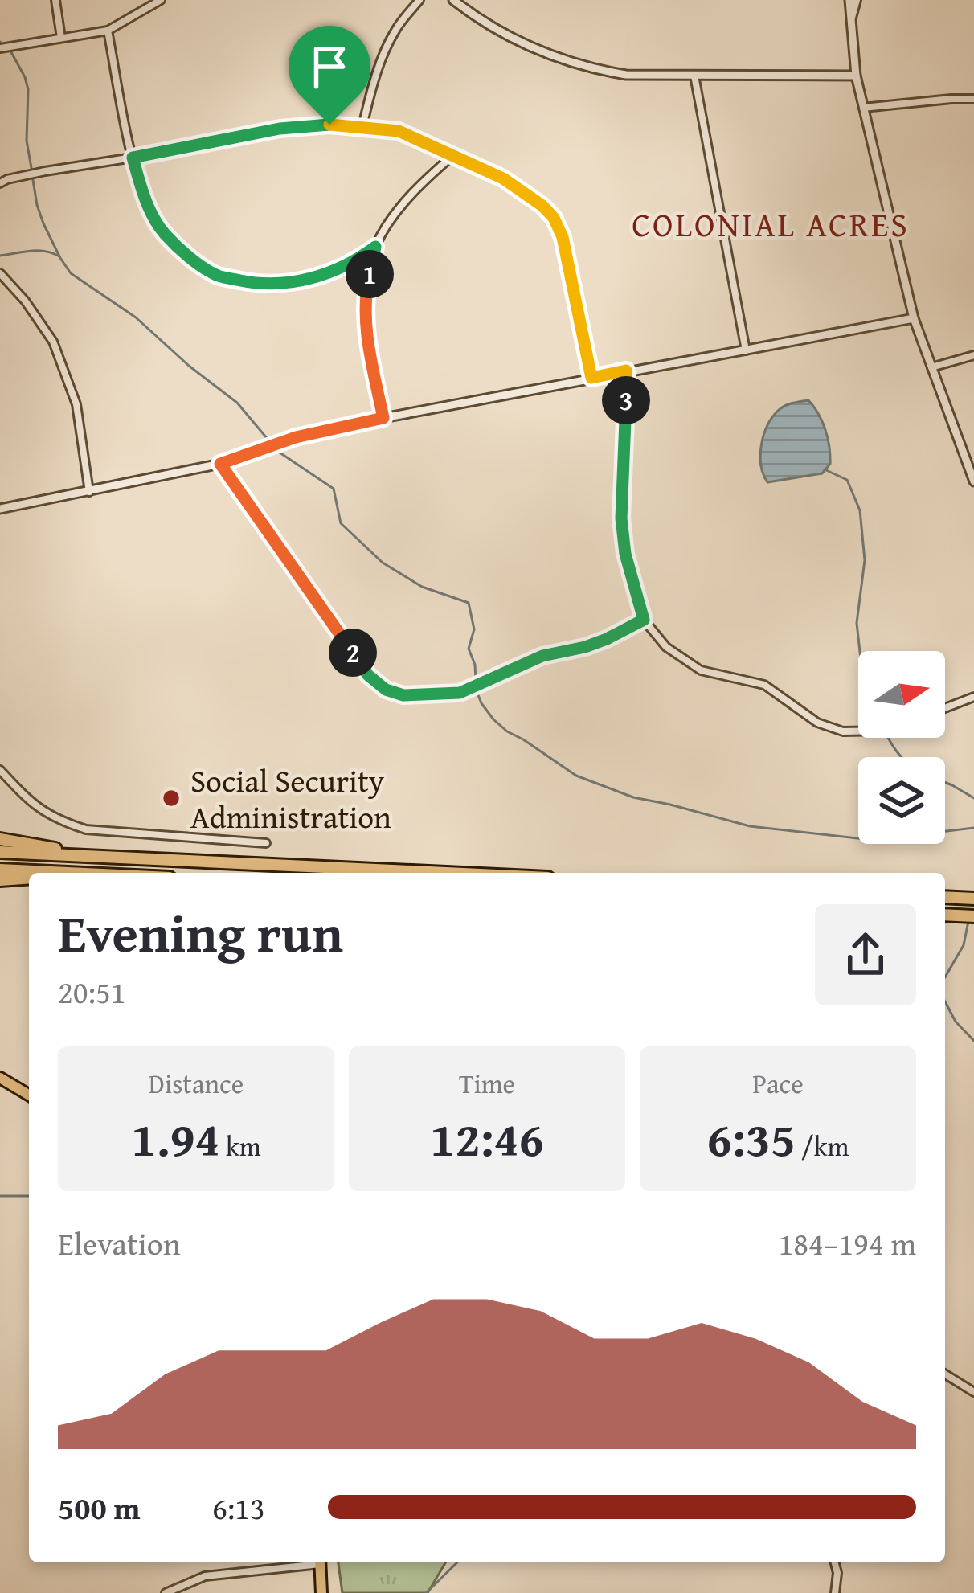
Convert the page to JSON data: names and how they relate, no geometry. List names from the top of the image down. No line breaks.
{"districts":["COLONIAL ACRES"],"places":["Social Security Administration"],"north":"right","page":{"pins":["1","3","2"],"heading":["Evening run","20:51"],"stats":[["Distance","1.94 km"],["Time","12:46"],["Pace","6:35 /km"]],"chart":["Elevation","184–194 m"],"list":[{"name":"500 m","note":"6:13"}]}}
